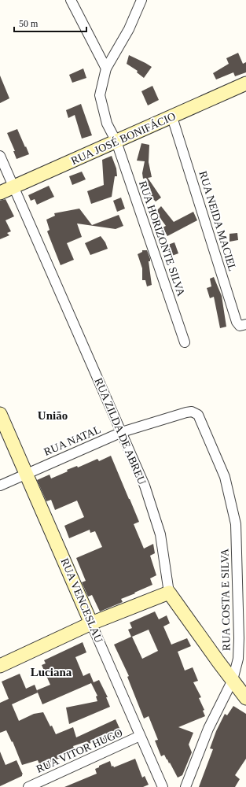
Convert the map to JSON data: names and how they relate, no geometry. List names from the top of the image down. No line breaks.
{"streets":{"street":["RUA JOSÉ BONIFÁCIO","RUA NEIDA MACIEL","RUA HORIZONTE SILVA","RUA ZILDA DE ABREU","RUA NATAL","RUA COSTA E SILVA","RUA VENCESLAU","RUA VITOR HUGO"]},"crossings":[["RUA JOSÉ BONIFÁCIO","RUA NEIDA MACIEL"],["RUA JOSÉ BONIFÁCIO","RUA HORIZONTE SILVA"],["RUA JOSÉ BONIFÁCIO","RUA ZILDA DE ABREU"],["RUA ZILDA DE ABREU","RUA NATAL"],["RUA ZILDA DE ABREU","RUA COSTA E SILVA"],["RUA NATAL","RUA COSTA E SILVA"],["RUA NATAL","RUA VENCESLAU"],["RUA VENCESLAU","RUA VITOR HUGO"]],"districts":["União","Luciana"],"scale_bar":"50 m"}
